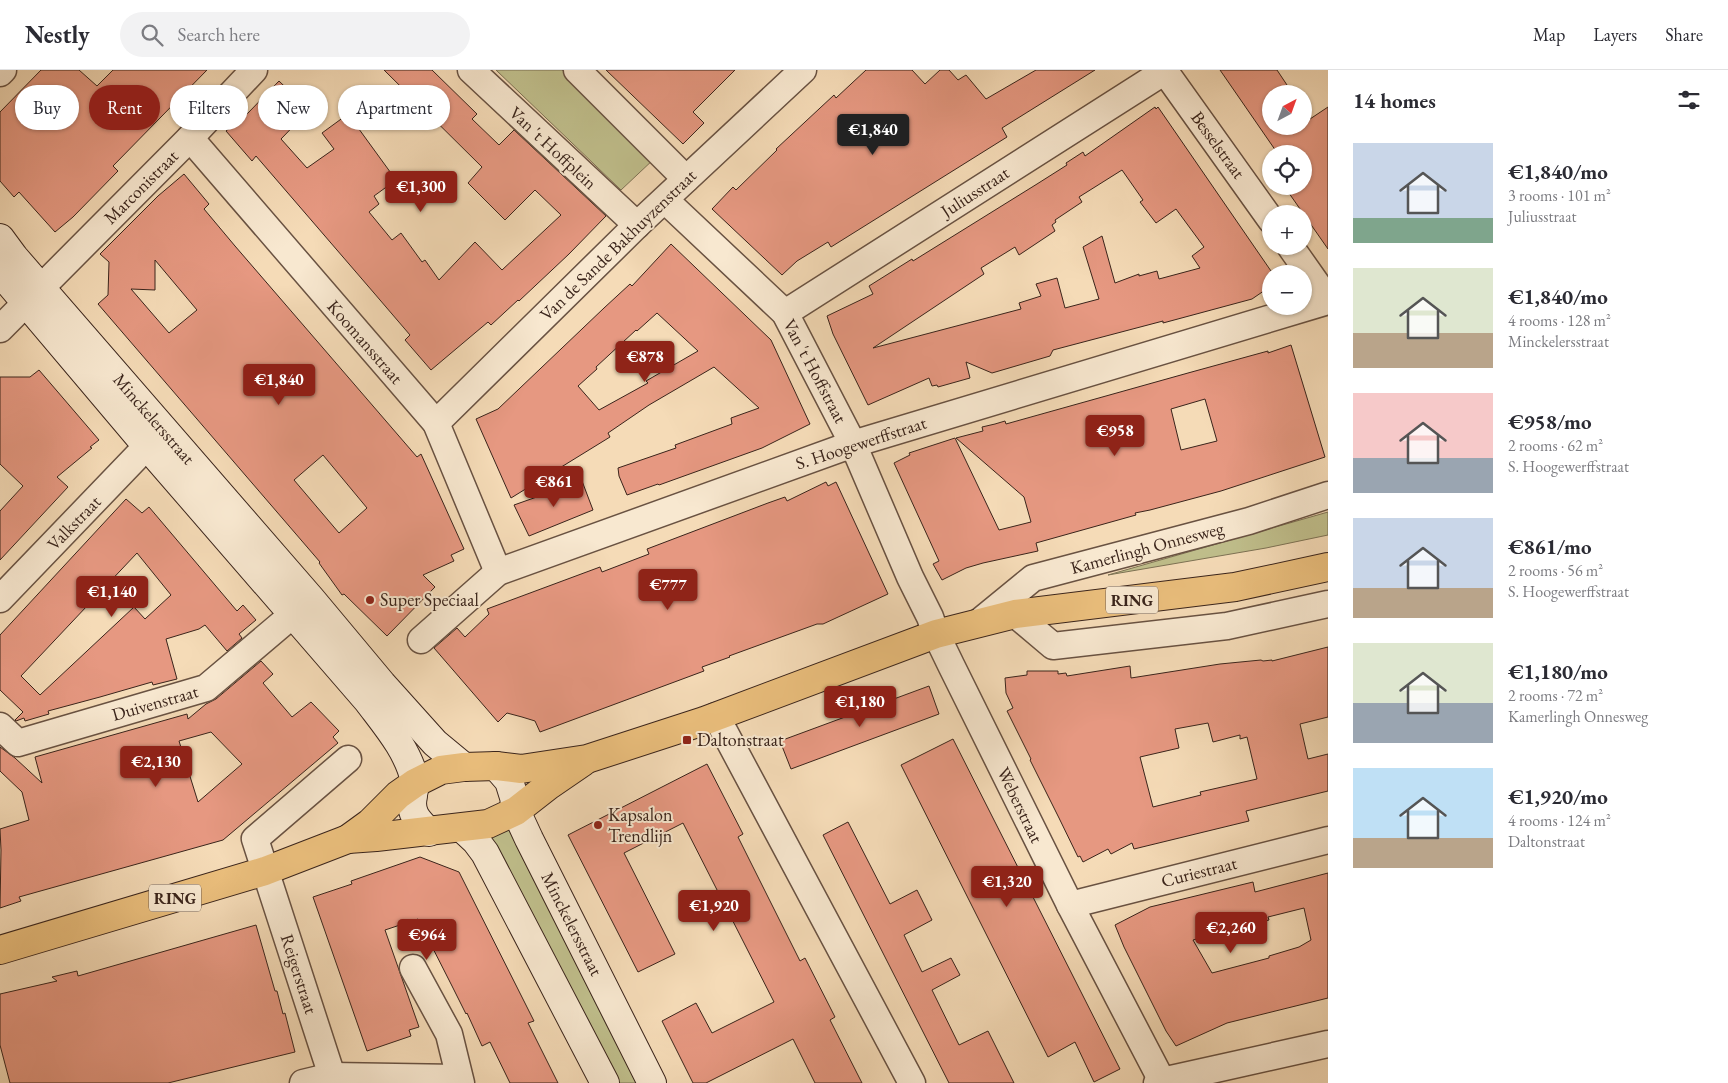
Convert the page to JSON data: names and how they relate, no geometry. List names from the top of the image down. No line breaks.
{"streets":{"main road":["Minckelersstraat","Kamerlingh Onnesweg","RING"],"street":["Besselstraat","Van 't Hoffplein","Marconistraat","Juliusstraat","Van de Sande Bakhuyzenstraat","Koomansstraat","Van 't Hoffstraat","S. Hoogewerffstraat","Valkstraat","Duivenstraat","Weberstraat","Curiestraat","Reigerstraat"]},"crossings":[["Besselstraat","Juliusstraat"],["Van 't Hoffplein","Van de Sande Bakhuyzenstraat"],["Marconistraat","Koomansstraat"],["Marconistraat","Minckelersstraat"],["Juliusstraat","Van 't Hoffstraat"],["Van de Sande Bakhuyzenstraat","Koomansstraat"],["Van de Sande Bakhuyzenstraat","Van 't Hoffstraat"],["Koomansstraat","S. Hoogewerffstraat"],["Van 't Hoffstraat","S. Hoogewerffstraat"],["Van 't Hoffstraat","Kamerlingh Onnesweg"],["Van 't Hoffstraat","Weberstraat"],["Minckelersstraat","Valkstraat"],["Minckelersstraat","Kamerlingh Onnesweg"],["Minckelersstraat","Duivenstraat"],["Kamerlingh Onnesweg","Weberstraat"],["Kamerlingh Onnesweg","Reigerstraat"],["Weberstraat","Curiestraat"]],"places":{"other":["Super Speciaal","Kapsalon Trendlijn"],"transit":["Daltonstraat"]},"north":"top right","page":{"header":"Nestly","search":"Search here","nav":["Map","Layers","Share"],"heading":"14 homes","map_buttons":["+","−"],"chip":["Buy","Rent","Filters","New","Apartment"],"price":["€1,840","€1,300","€878","€1,840","€958","€861","€777","€1,140","€1,180","€2,130","€1,320","€1,920","€2,260","€964"],"list":[{"name":"€1,840/mo","note":"3 rooms · 101 m² · Juliusstraat"},{"name":"€1,840/mo","note":"4 rooms · 128 m² · Minckelersstraat"},{"name":"€958/mo","note":"2 rooms · 62 m² · S. Hoogewerffstraat"},{"name":"€861/mo","note":"2 rooms · 56 m² · S. Hoogewerffstraat"},{"name":"€1,180/mo","note":"2 rooms · 72 m² · Kamerlingh Onnesweg"},{"name":"€1,920/mo","note":"4 rooms · 124 m² · Daltonstraat"}]}}
